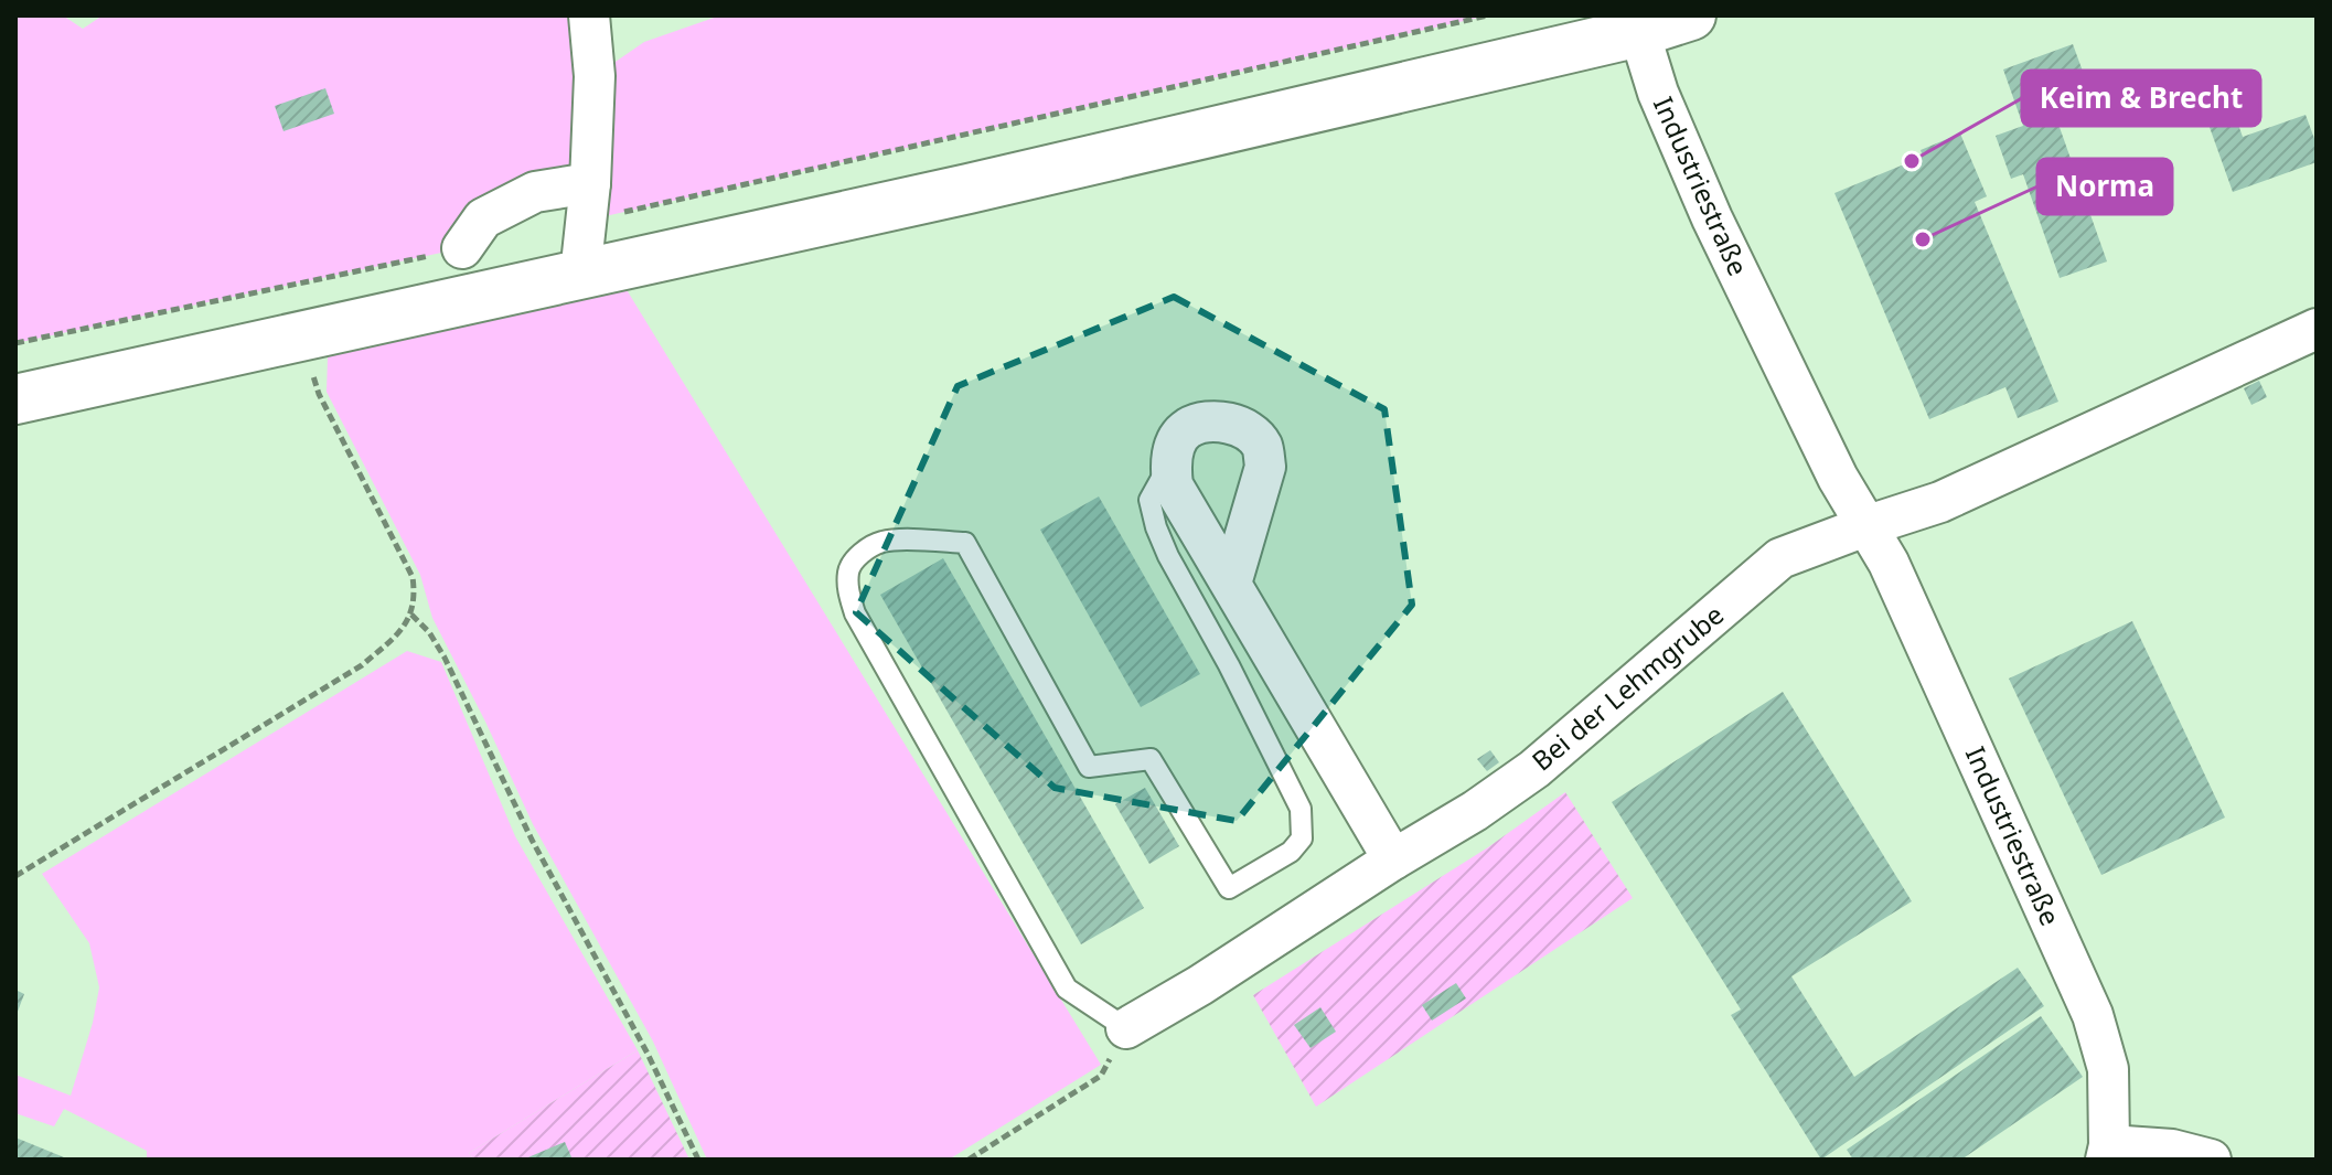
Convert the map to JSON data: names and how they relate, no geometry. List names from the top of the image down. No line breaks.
{"streets":{"street":["Industriestraße","Bei der Lehmgrube"]},"crossings":[["Industriestraße","Bei der Lehmgrube"]],"places":["Keim & Brecht","Norma"]}
